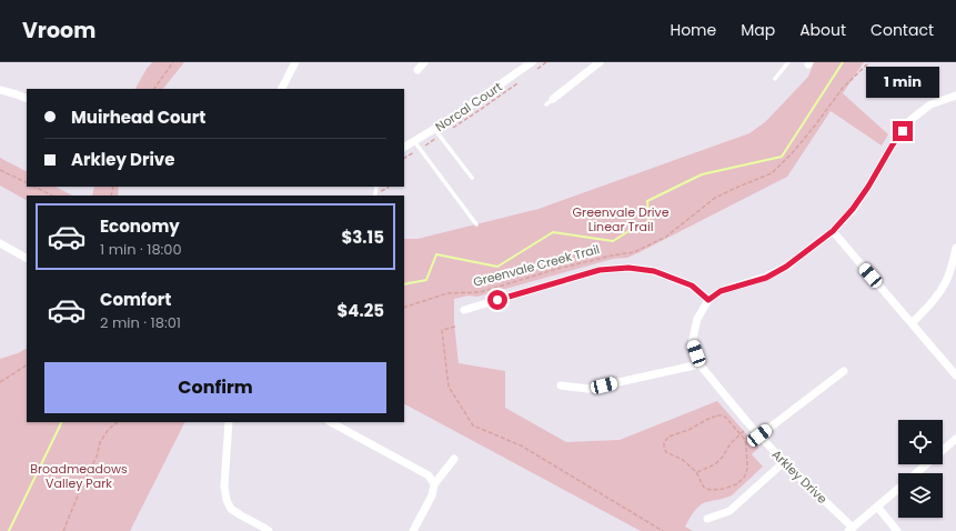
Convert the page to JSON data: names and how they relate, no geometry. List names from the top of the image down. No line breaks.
{"streets":{"street":["Norcal Court","Arkley Drive"],"path":["Greenvale Creek Trail"]},"parks":["Greenvale Drive Linear Trail","Broadmeadows Valley Park"],"page":{"header":"Vroom","nav":["Home","Map","About","Contact"],"bubble":"1 min","banner":["Muirhead Court","Arkley Drive"],"list":[{"name":"Economy","note":"1 min · 18:00","value":"$3.15"},{"name":"Comfort","note":"2 min · 18:01","value":"$4.25"}],"buttons":"Confirm"}}
